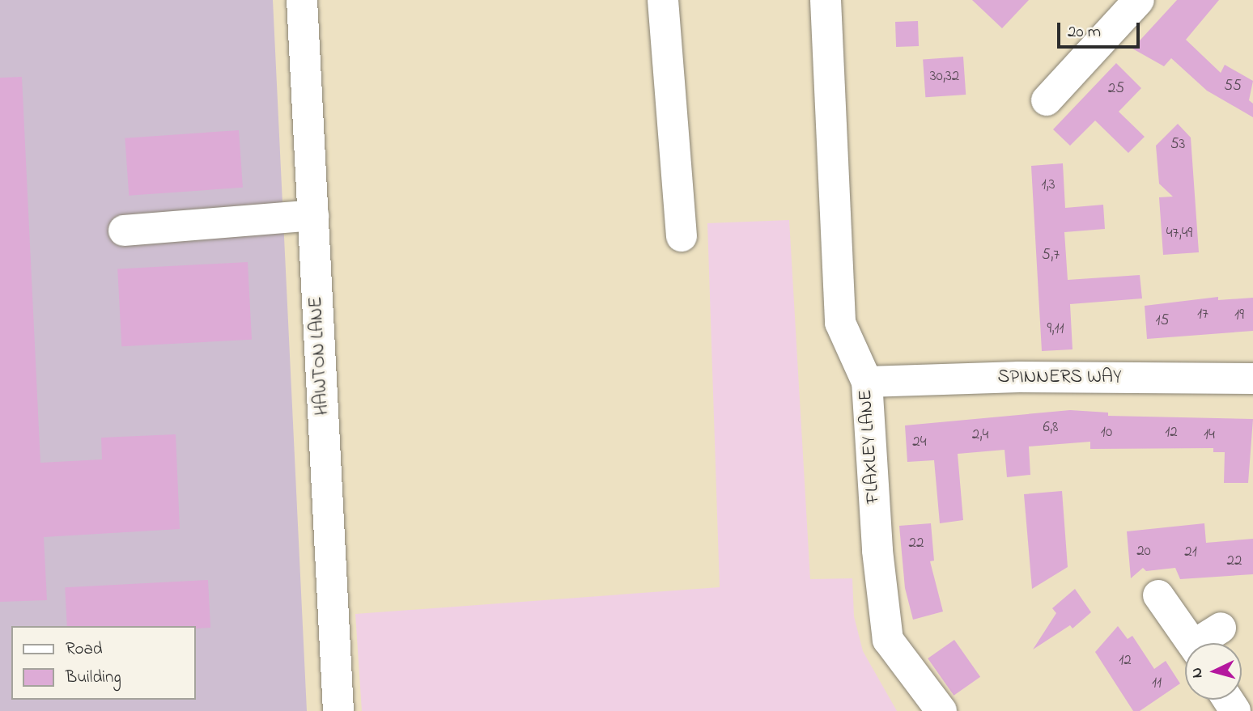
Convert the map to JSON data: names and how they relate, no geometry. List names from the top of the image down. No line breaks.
{"streets":{"street":["HAWTON LANE","SPINNERS WAY","FLAXLEY LANE"]},"crossings":[["SPINNERS WAY","FLAXLEY LANE"]],"house_numbers":["30,32","55","25","53","1,3","47,49","5,7","17","19","15","9,11","6,8","10","12","2,4","14","24","22","20","21","22","12","11"],"legend":["Road","Building"],"scale_bar":"20 m","north":"left"}
